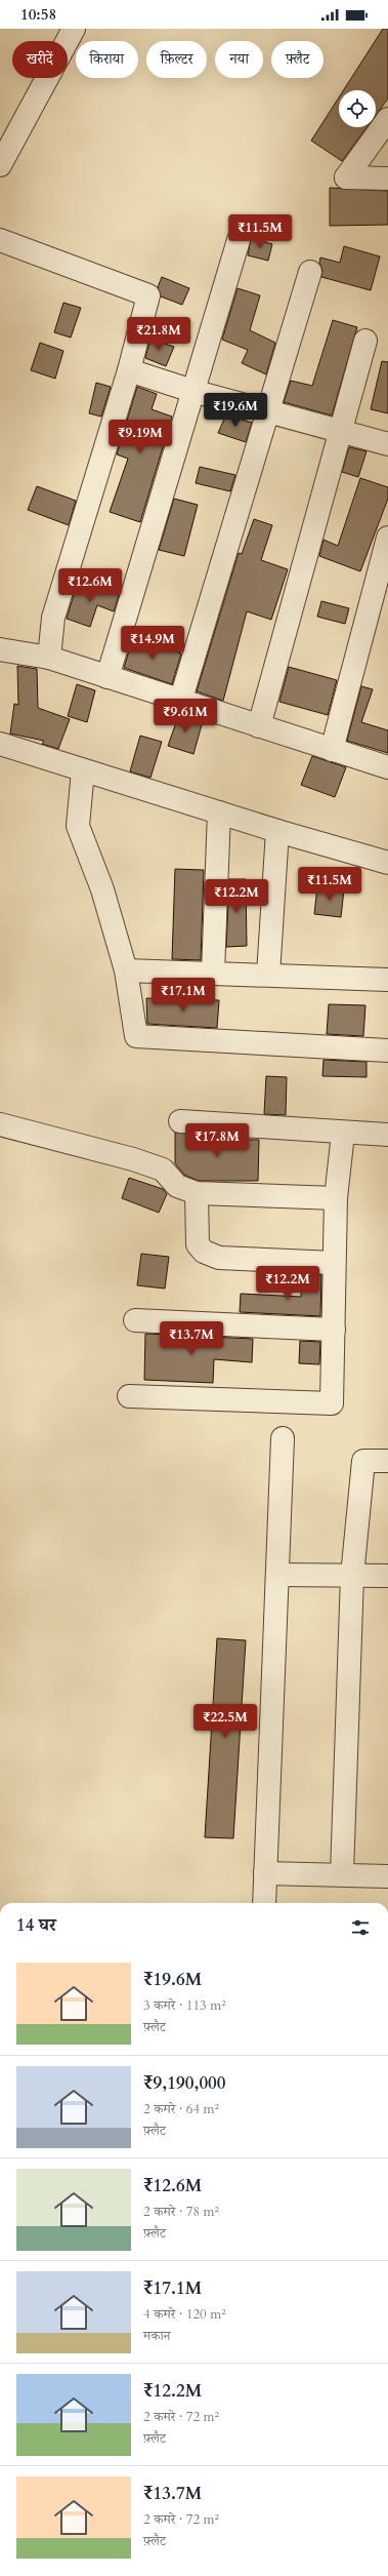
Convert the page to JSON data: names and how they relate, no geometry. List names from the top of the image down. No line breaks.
{"page":{"status":"10:58","chip":["खरीदें","किराया","फ़िल्टर","नया","फ़्लैट"],"price":["₹11.5M","₹21.8M","₹19.6M","₹9.19M","₹12.6M","₹14.9M","₹9.61M","₹11.5M","₹12.2M","₹17.1M","₹17.8M","₹12.2M","₹13.7M","₹22.5M"],"heading":"14 घर","list":[{"name":"₹19.6M","note":"3 कमरे · 113 m² · फ़्लैट"},{"name":"₹9,190,000","note":"2 कमरे · 64 m² · फ़्लैट"},{"name":"₹12.6M","note":"2 कमरे · 78 m² · फ़्लैट"},{"name":"₹17.1M","note":"4 कमरे · 120 m² · मकान"},{"name":"₹12.2M","note":"2 कमरे · 72 m² · फ़्लैट"},{"name":"₹13.7M","note":"2 कमरे · 72 m² · फ़्लैट"}]}}
